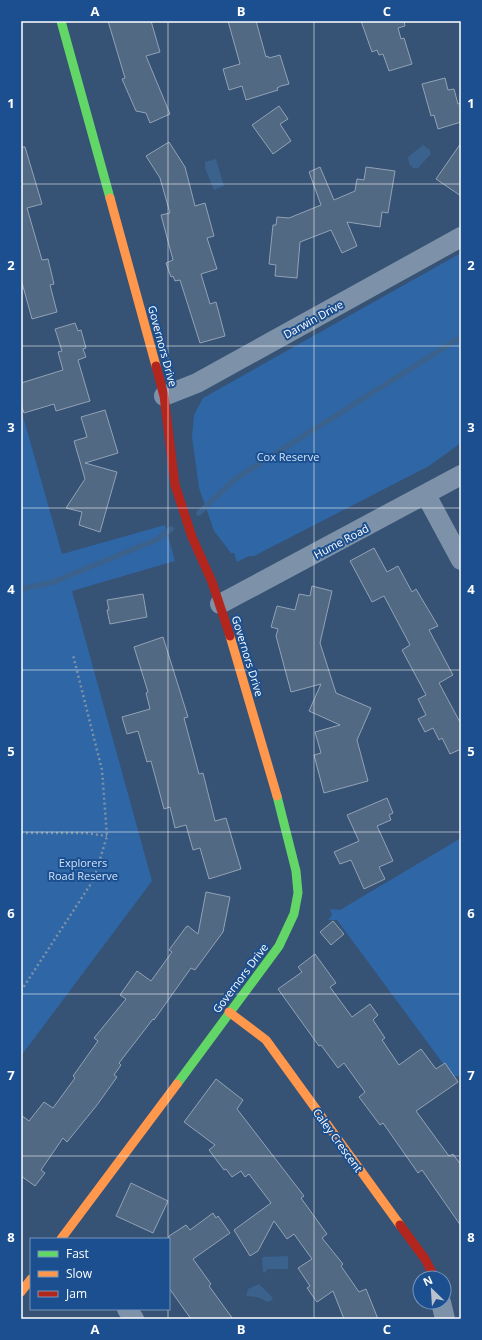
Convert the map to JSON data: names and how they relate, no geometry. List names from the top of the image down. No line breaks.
{"streets":{"main road":["Governors Drive","Caley Crescent"],"street":["Darwin Drive","Hume Road"]},"crossings":[["Darwin Drive","Governors Drive"],["Governors Drive","Hume Road"],["Governors Drive","Caley Crescent"]],"parks":["Cox Reserve","Explorers Road Reserve"],"legend":["Fast","Slow","Jam"],"north":"top left","grid":{"columns":["A","B","C"],"rows":["1","2","3","4","5","6","7","8"]}}
